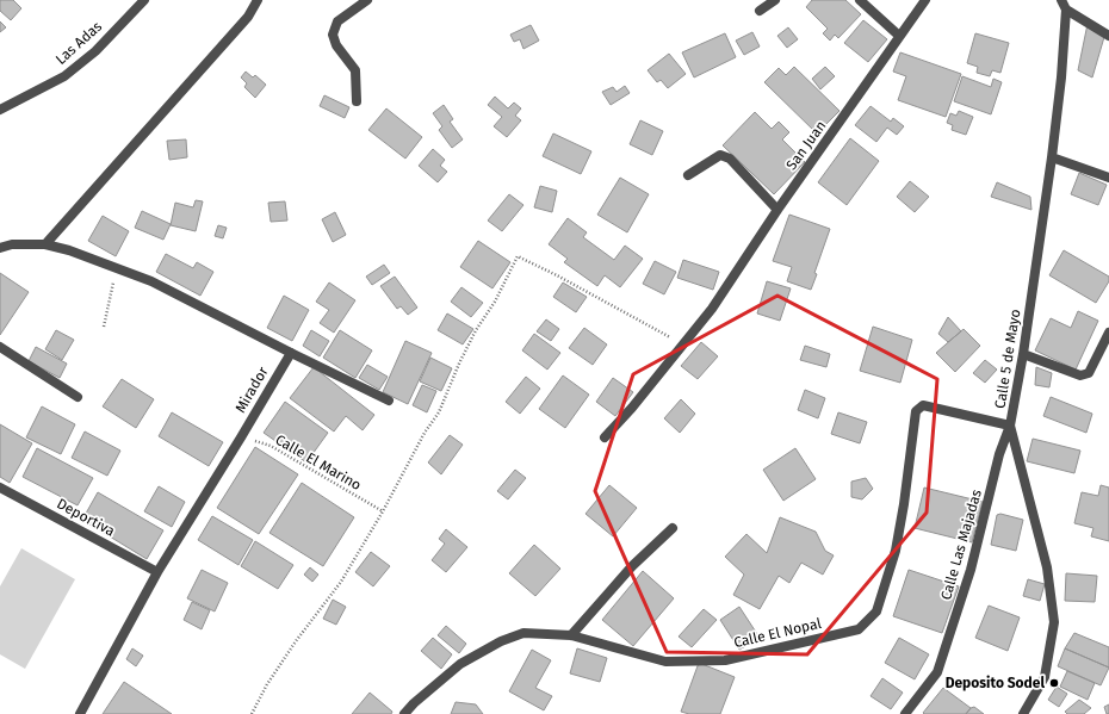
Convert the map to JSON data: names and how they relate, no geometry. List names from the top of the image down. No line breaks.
{"streets":{"street":["Las Adas","San Juan","Calle 5 de Mayo","Mirador","Deportiva","Calle Las Majadas","Calle El Nopal"],"path":["Calle El Marino"]},"crossings":[["Calle 5 de Mayo","Calle Las Majadas"],["Calle 5 de Mayo","Calle El Nopal"],["Mirador","Calle El Marino"],["Mirador","Deportiva"],["Calle Las Majadas","Calle El Nopal"]],"places":["Deposito Sodel"]}
